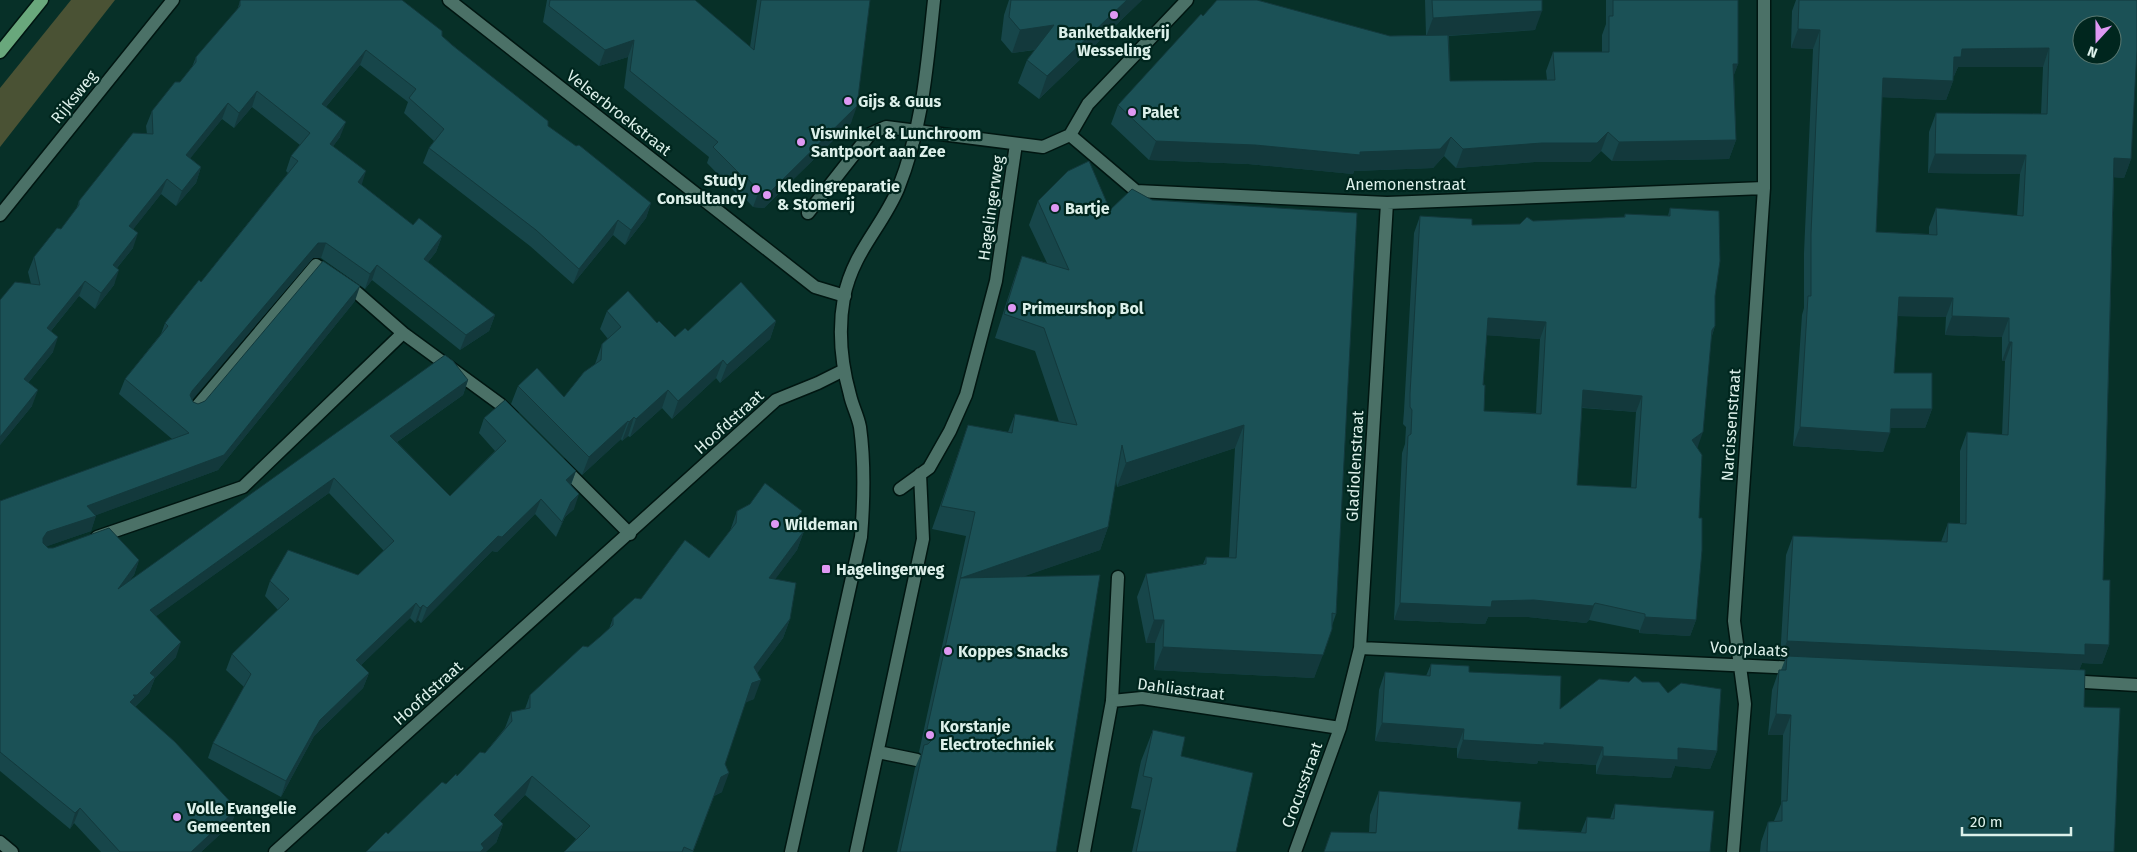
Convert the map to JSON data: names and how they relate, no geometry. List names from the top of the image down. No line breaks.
{"streets":{"street":["Rijksweg","Velserbroekstraat","Anemonenstraat","Hagelingerweg","Hoofdstraat","Narcissenstraat","Gladiolenstraat","Voorplaats","Dahliastraat","Crocusstraat"]},"crossings":[["Anemonenstraat","Narcissenstraat"],["Anemonenstraat","Gladiolenstraat"],["Narcissenstraat","Voorplaats"],["Gladiolenstraat","Voorplaats"],["Gladiolenstraat","Dahliastraat"],["Gladiolenstraat","Crocusstraat"],["Dahliastraat","Crocusstraat"]],"places":{"other":["Banketbakkerij Wesseling","Gijs & Guus","Palet","Viswinkel & Lunchroom Santpoort aan Zee","Study Consultancy","Kledingreparatie & Stomerij","Bartje","Primeurshop Bol","Wildeman","Koppes Snacks","Korstanje Electrotechniek","Volle Evangelie Gemeenten"],"transit":["Hagelingerweg"]},"scale_bar":"20 m","north":"bottom"}
